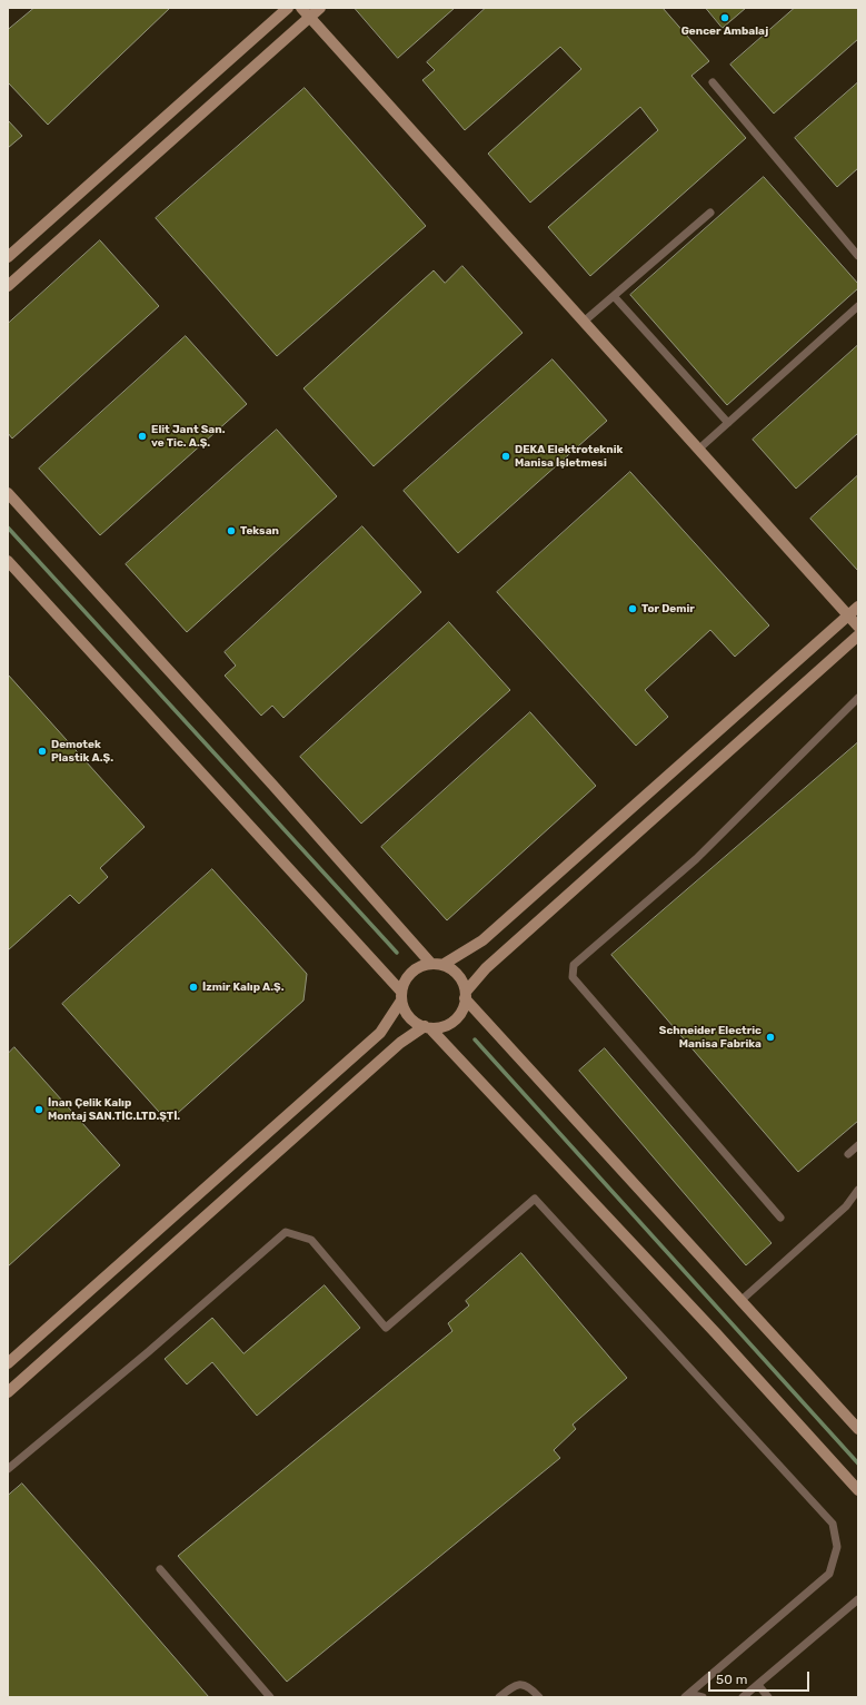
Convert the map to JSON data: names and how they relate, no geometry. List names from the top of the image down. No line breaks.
{"places":["Gencer Ambalaj","Elit Jant San. ve Tic. A.Ş.","DEKA Elektroteknik Manisa İşletmesi","Teksan","Tor Demir","Demotek Plastik A.Ş.","İzmir Kalıp A.Ş.","Schneider Electric Manisa Fabrika","İnan Çelik Kalıp Montaj SAN.TİC.LTD.ŞTİ."],"scale_bar":"50 m"}
